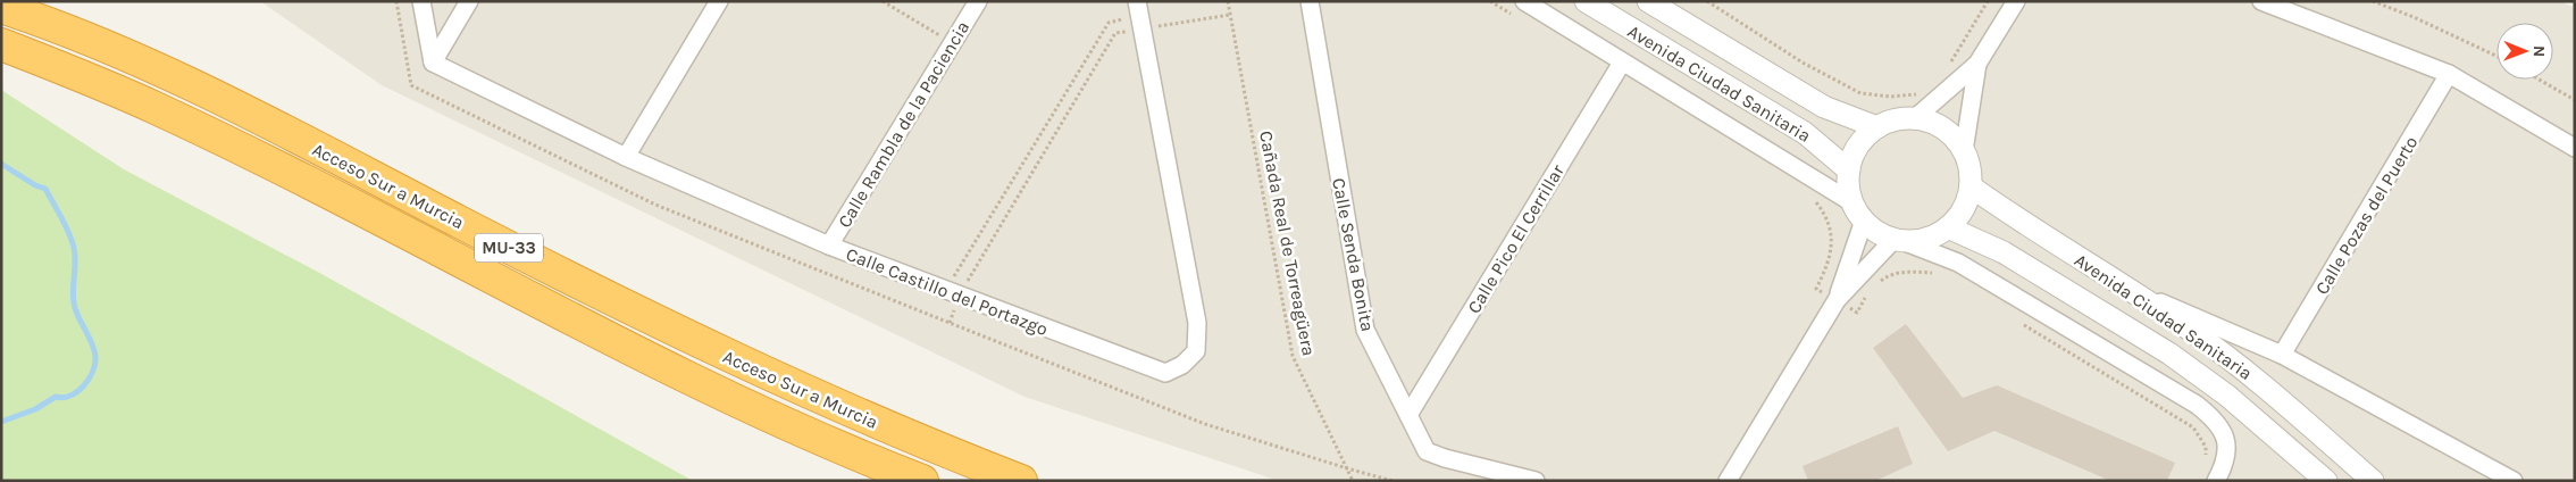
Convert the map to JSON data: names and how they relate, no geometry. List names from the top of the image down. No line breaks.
{"streets":{"highway":["Acceso Sur a Murcia","MU-33"],"street":["Avenida Ciudad Sanitaria","Calle Rambla de la Paciencia","Calle Pozas del Puerto","Calle Pico El Cerrillar","Calle Senda Bonita","Calle Castillo del Portazgo"],"path":["Cañada Real de Torreagüera"]},"crossings":[["Calle Rambla de la Paciencia","Calle Castillo del Portazgo"],["Calle Pico El Cerrillar","Calle Senda Bonita"]],"north":"right"}
